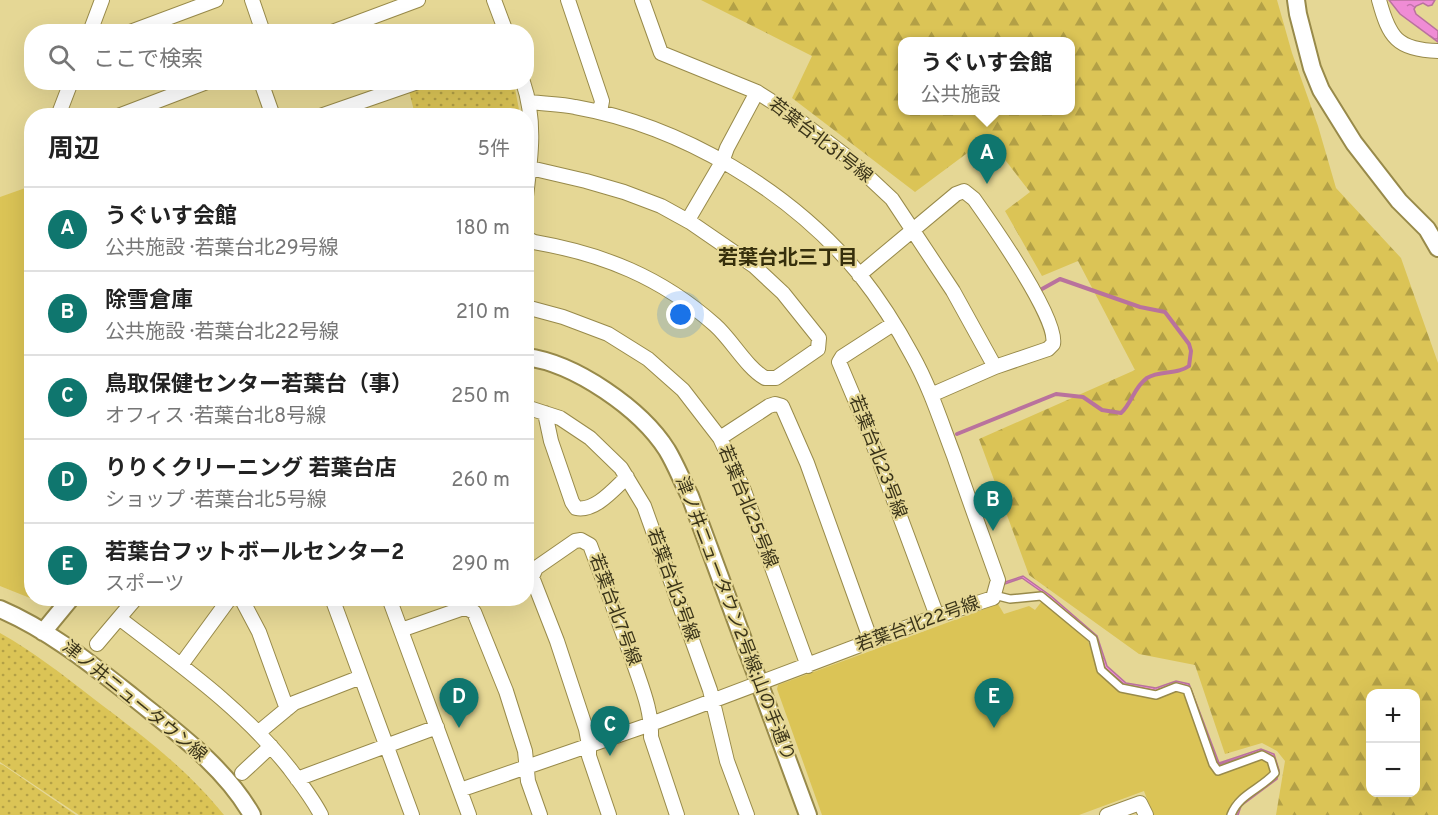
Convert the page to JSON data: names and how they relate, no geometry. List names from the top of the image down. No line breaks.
{"streets":{"street":["若葉台北31号線","若葉台北23号線","若葉台北25号線","若葉台北3号線","若葉台北7号線","津ノ井ニュータウン2号線;山の手通り","若葉台北22号線","津ノ井ニュータウン線"]},"crossings":[["若葉台北23号線","若葉台北22号線"],["若葉台北25号線","若葉台北22号線"],["若葉台北3号線","若葉台北22号線"],["若葉台北7号線","若葉台北22号線"],["津ノ井ニュータウン2号線;山の手通り","若葉台北22号線"]],"districts":["若葉台北三丁目"],"page":{"search":"ここで検索","popup":["うぐいす会館","公共施設"],"heading":["周辺","5件"],"pins":["A","B","D","E","C"],"list":[{"mark":"A","name":"うぐいす会館","note":"公共施設 · 若葉台北29号線","value":"180 m"},{"mark":"B","name":"除雪倉庫","note":"公共施設 · 若葉台北22号線","value":"210 m"},{"mark":"C","name":"鳥取保健センター若葉台（事）","note":"オフィス · 若葉台北8号線","value":"250 m"},{"mark":"D","name":"りりくクリーニング 若葉台店","note":"ショップ · 若葉台北5号線","value":"260 m"},{"mark":"E","name":"若葉台フットボールセンター2","note":"スポーツ","value":"290 m"}],"map_buttons":["+","−"]}}
